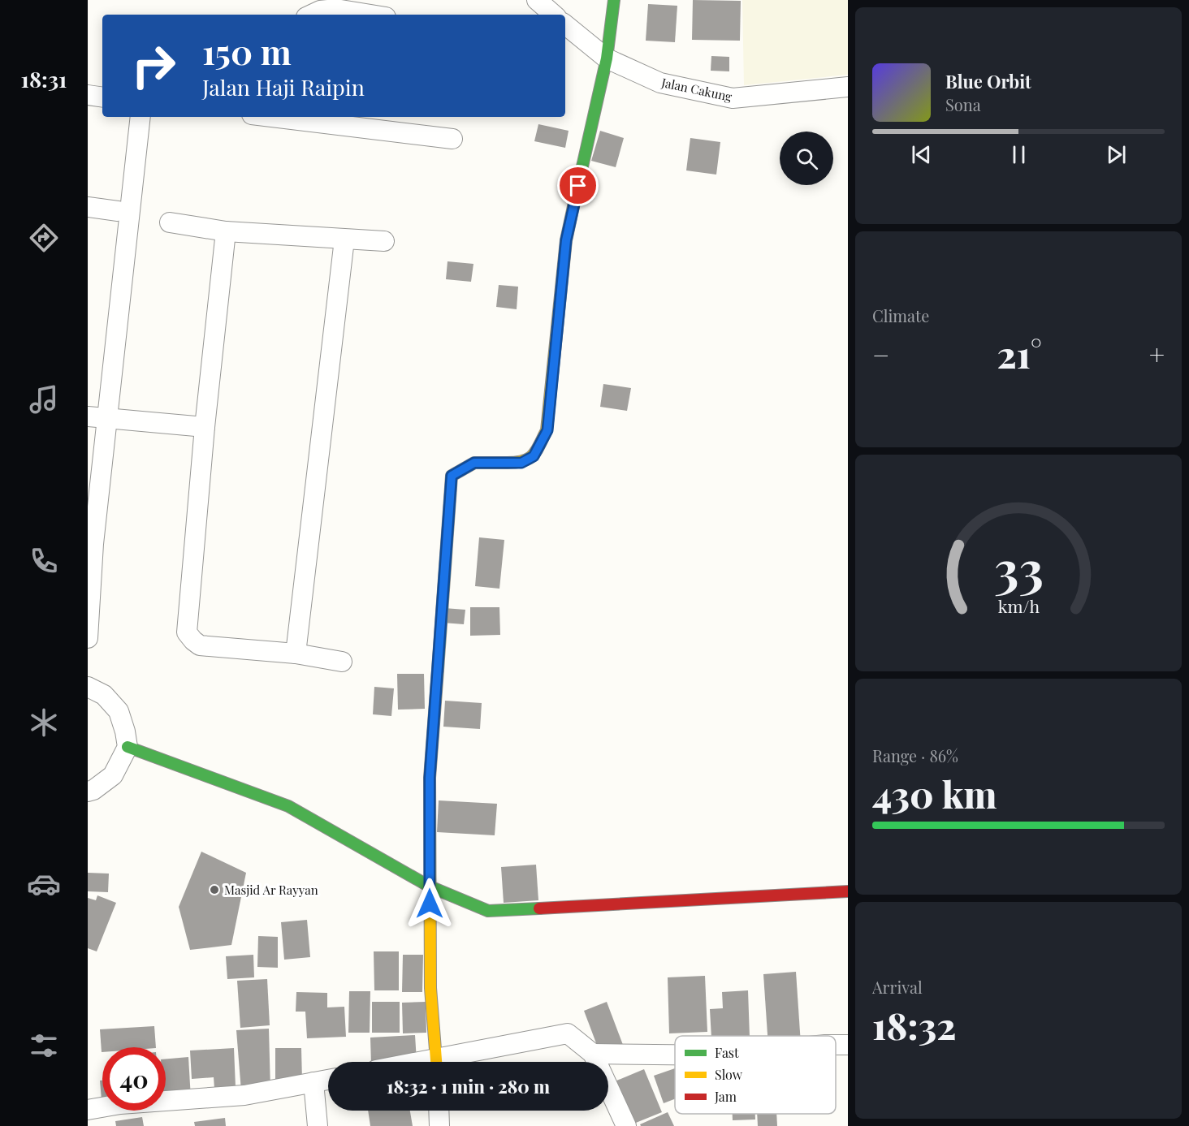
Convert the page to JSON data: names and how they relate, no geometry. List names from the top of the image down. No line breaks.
{"streets":{"street":["Jalan Cakung"]},"places":["Masjid Ar Rayyan"],"legend":["Fast","Slow","Jam"],"page":{"tabs":"18:31","turn":["150 m","Jalan Haji Raipin"],"song":["Blue Orbit","Sona"],"tile":["Climate",["Range · 86%","430 km"],["Arrival","18:32"]],"heat":["−","21°","+"],"limit":"40","trip":"18:32 · 1 min · 280 m","gauge":["33","km/h"]}}
